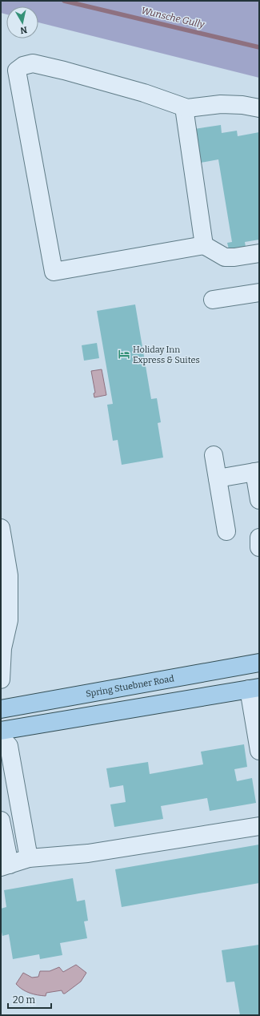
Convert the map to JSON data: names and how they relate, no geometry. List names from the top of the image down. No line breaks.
{"streets":{"main road":["Spring Stuebner Road"]},"water":["Wunsche Gully"],"places":{"hotel":["Holiday Inn Express & Suites"]},"scale_bar":"20 m","north":"bottom"}
